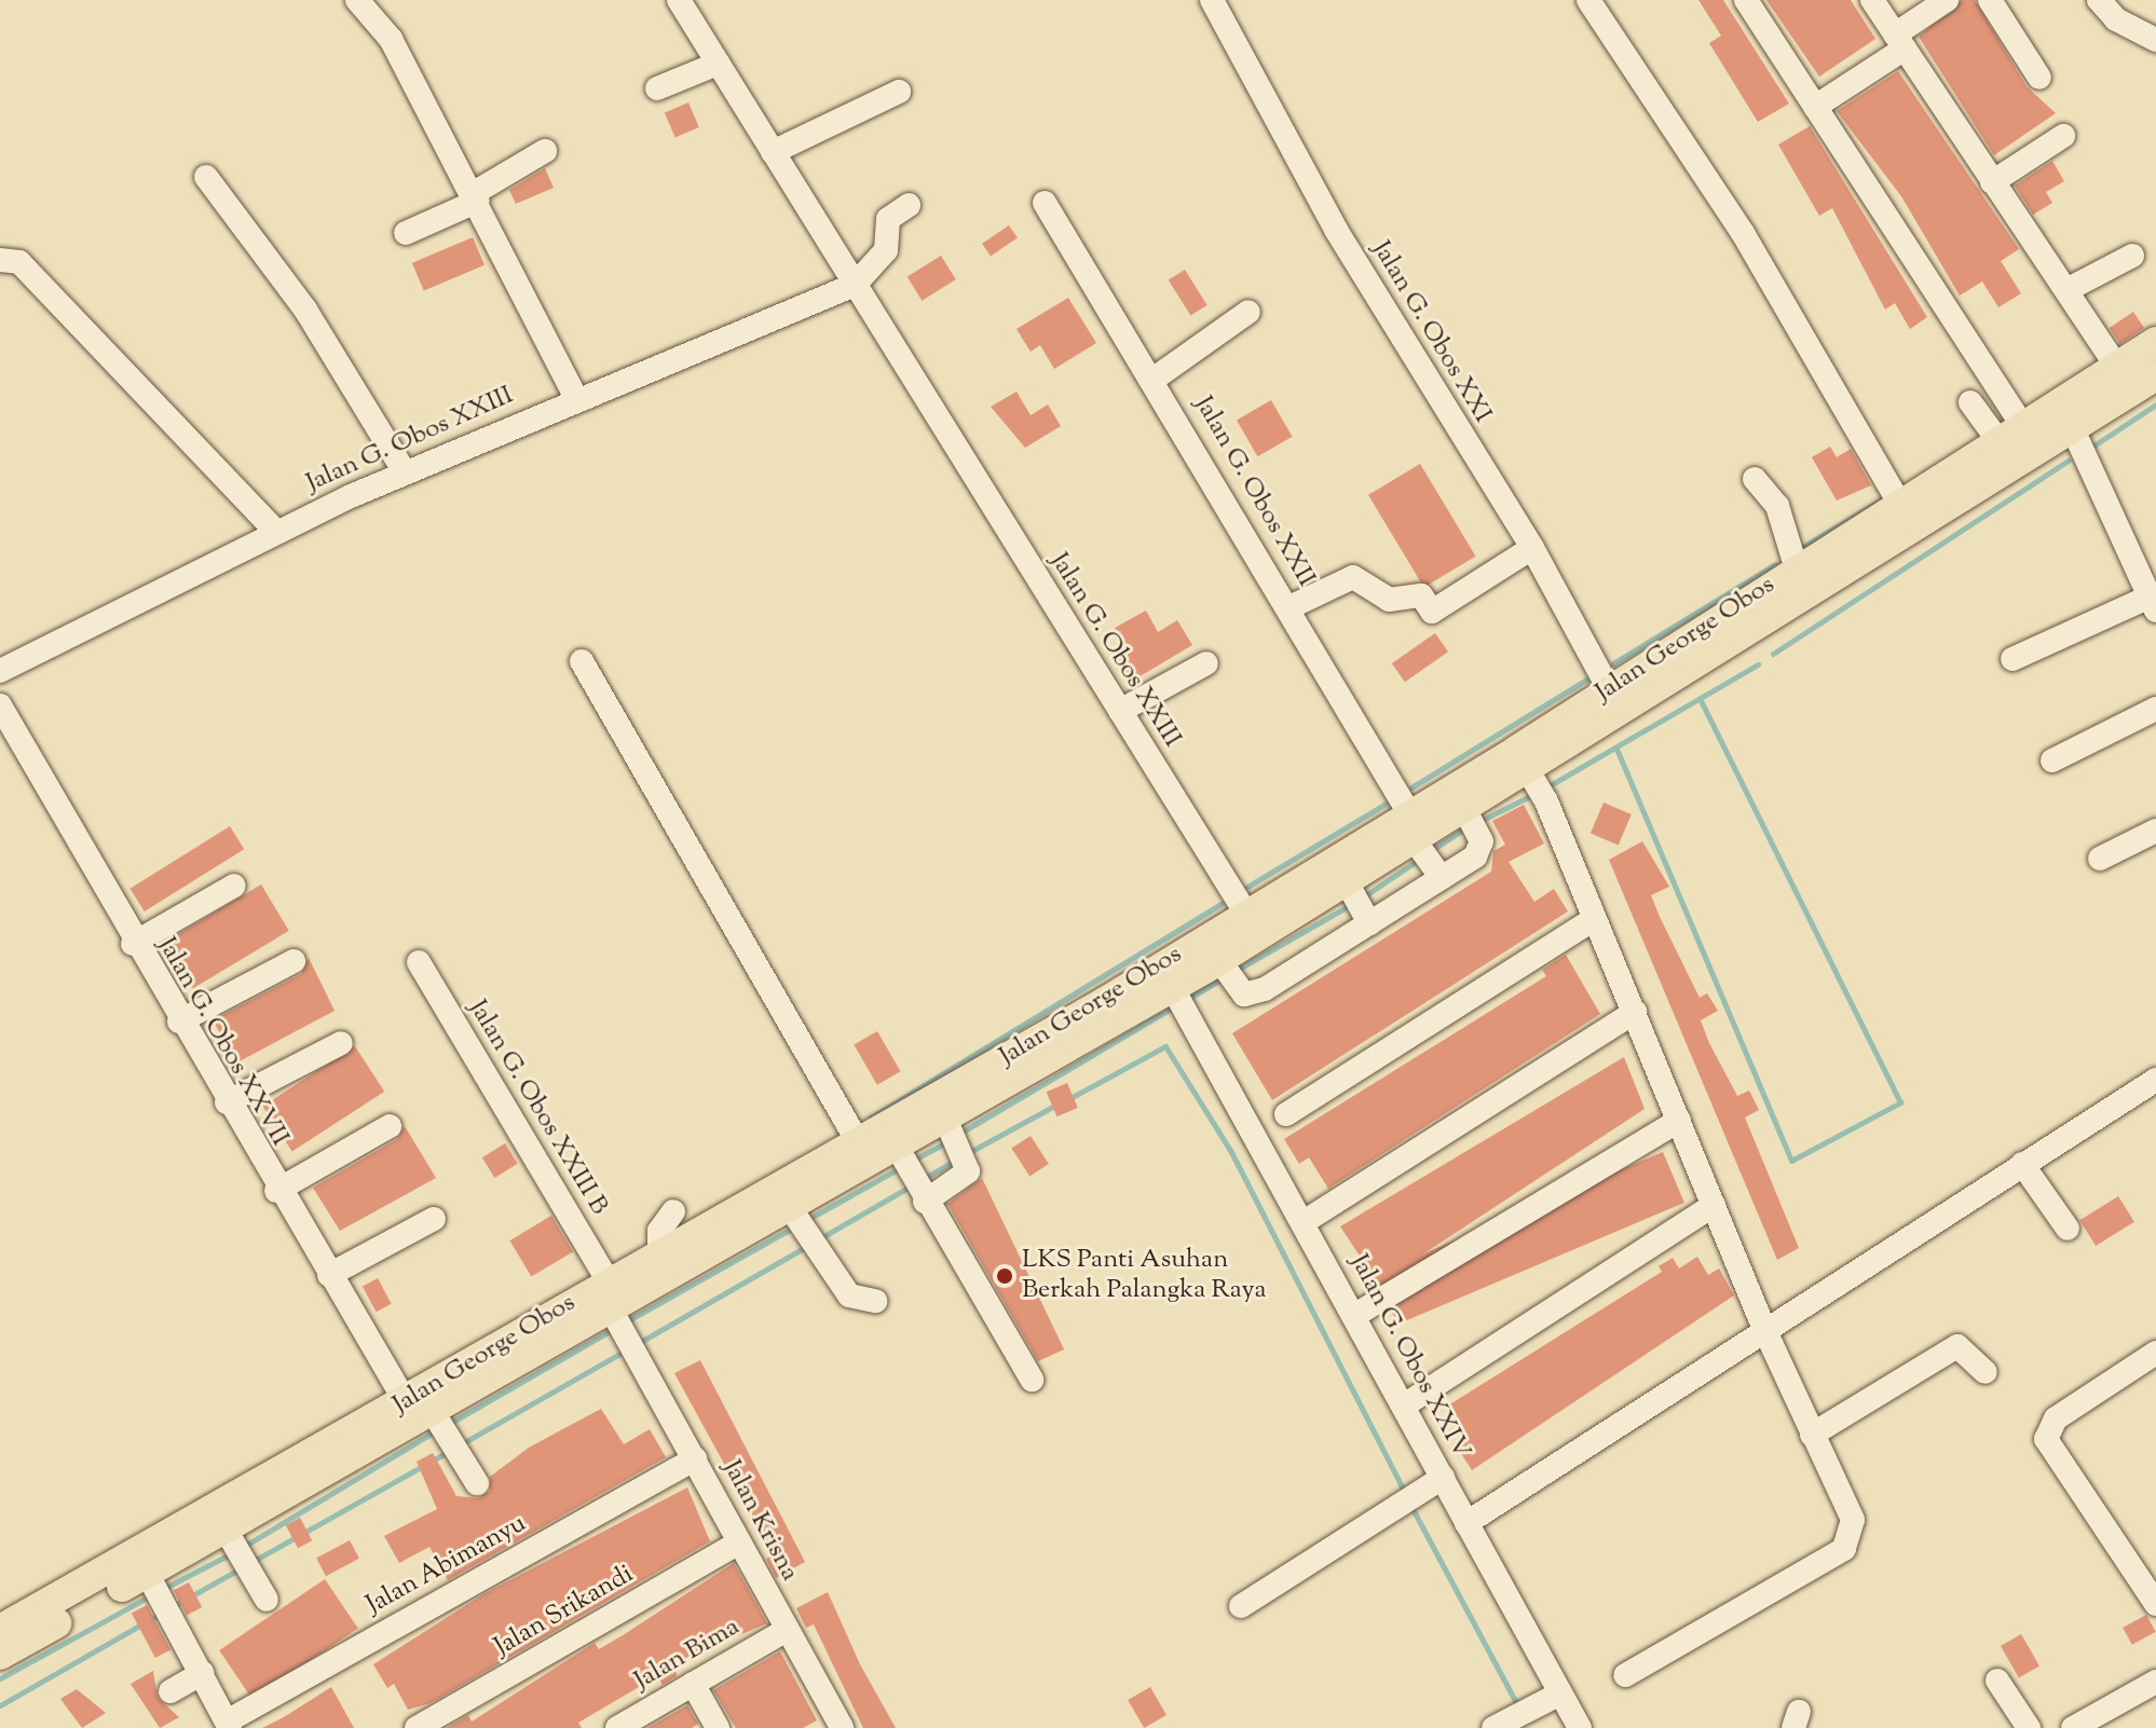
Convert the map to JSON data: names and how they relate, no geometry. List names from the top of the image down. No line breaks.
{"streets":{"main road":["Jalan George Obos"],"street":["Jalan G. Obos XXI","Jalan G. Obos XXIII","Jalan G. Obos XXII","Jalan G. Obos XXVII","Jalan G. Obos XXIII B","Jalan G. Obos XXIV","Jalan Krisna","Jalan Abimanyu","Jalan Srikandi","Jalan Bima"]},"crossings":[["Jalan G. Obos XXI","Jalan George Obos"],["Jalan G. Obos XXIII","Jalan George Obos"],["Jalan G. Obos XXII","Jalan George Obos"],["Jalan George Obos","Jalan G. Obos XXVII"],["Jalan George Obos","Jalan G. Obos XXIII B"],["Jalan George Obos","Jalan G. Obos XXIV"],["Jalan G. Obos XXIII B","Jalan Krisna"],["Jalan Krisna","Jalan Abimanyu"],["Jalan Krisna","Jalan Srikandi"],["Jalan Krisna","Jalan Bima"]],"places":["LKS Panti Asuhan Berkah Palangka Raya"]}
